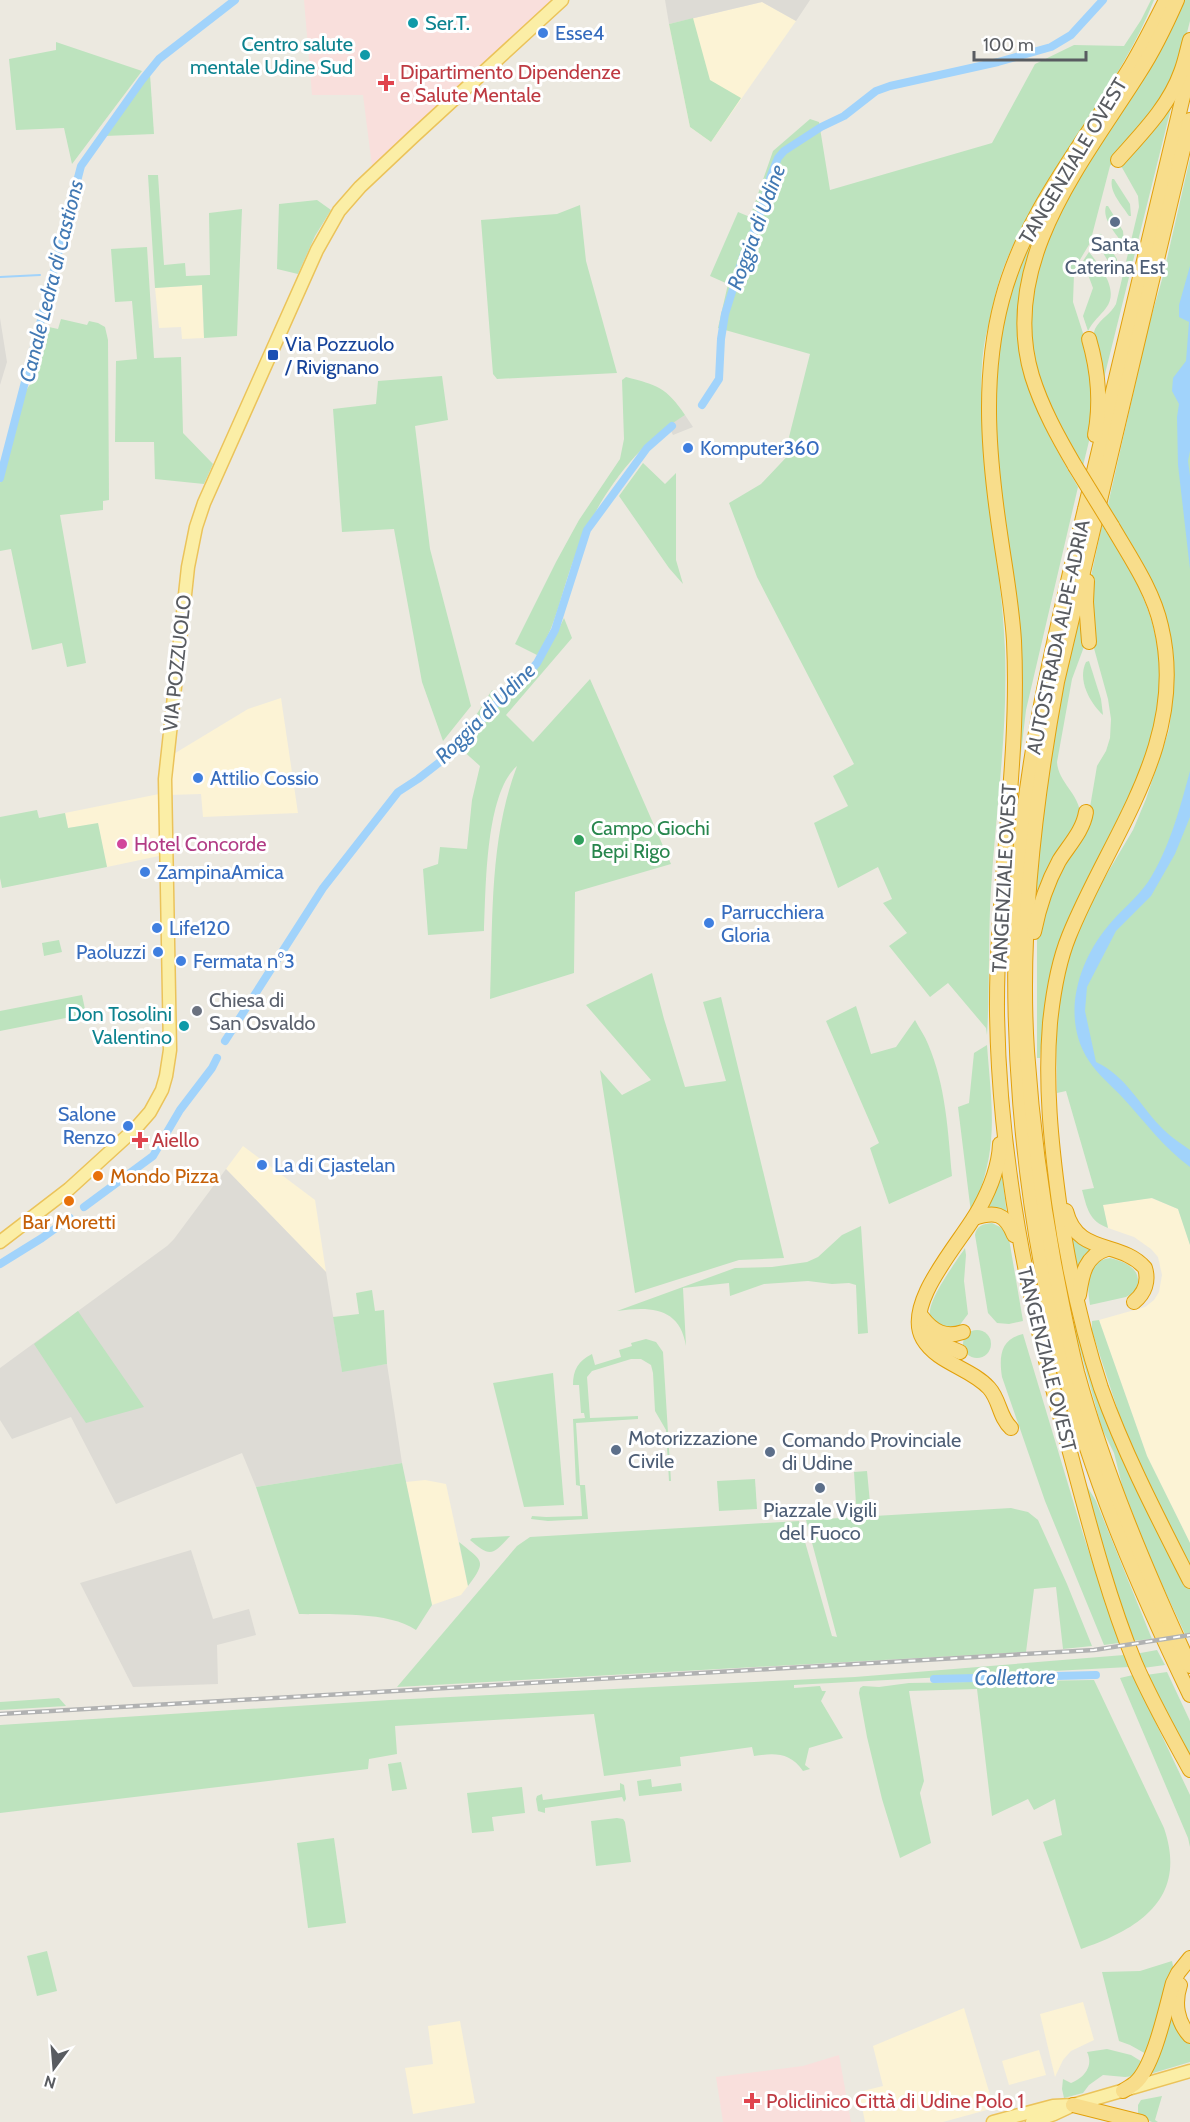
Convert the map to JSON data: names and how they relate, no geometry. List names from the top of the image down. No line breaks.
{"streets":{"highway":["TANGENZIALE OVEST","AUTOSTRADA ALPE-ADRIA"],"main road":["VIA POZZUOLO"]},"water":["Roggia di Udine","Canale Ledra di Castions","Collettore"],"places":{"other":["Ser.T.","Esse4","Centro salute mentale Udine Sud","Santa Caterina Est","Komputer360","Attilio Cossio","Campo Giochi Bepi Rigo","Hotel Concorde","ZampinaAmica","Parrucchiera Gloria","Life120","Paoluzzi","Fermata n°3","Chiesa di San Osvaldo","Don Tosolini Valentino","Salone Renzo","La di Cjastelan","Mondo Pizza","Bar Moretti","Motorizzazione Civile","Comando Provinciale di Udine","Piazzale Vigili del Fuoco"],"health":["Dipartimento Dipendenze e Salute Mentale","Aiello","Policlinico Città di Udine Polo 1"],"transit":["Via Pozzuolo / Rivignano"]},"scale_bar":"100 m","north":"bottom"}
